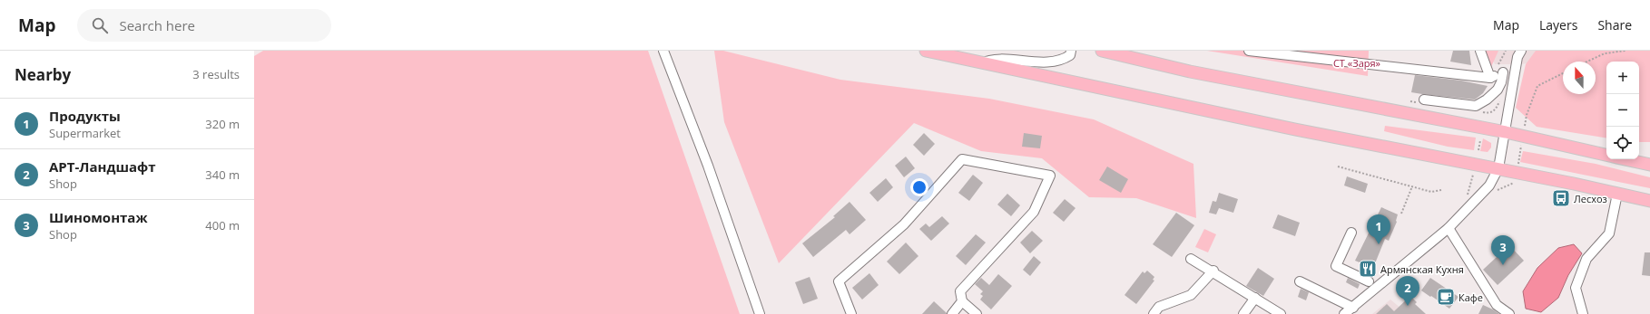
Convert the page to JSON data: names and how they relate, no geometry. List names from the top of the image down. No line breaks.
{"parks":["СТ «Заря»"],"places":{"bus stop":["Лесхоз"],"restaurant":["Армянская Кухня"],"cafe":["Кафе"]},"north":"top","page":{"header":"Map","search":"Search here","nav":["Map","Layers","Share"],"heading":["Nearby","3 results"],"map_buttons":["+","−"],"list":[{"mark":"1","name":"Продукты","note":"Supermarket","value":"320 m"},{"mark":"2","name":"АРТ-Ландшафт","note":"Shop","value":"340 m"},{"mark":"3","name":"Шиномонтаж","note":"Shop","value":"400 m"}],"pins":["1","3","2"]}}
